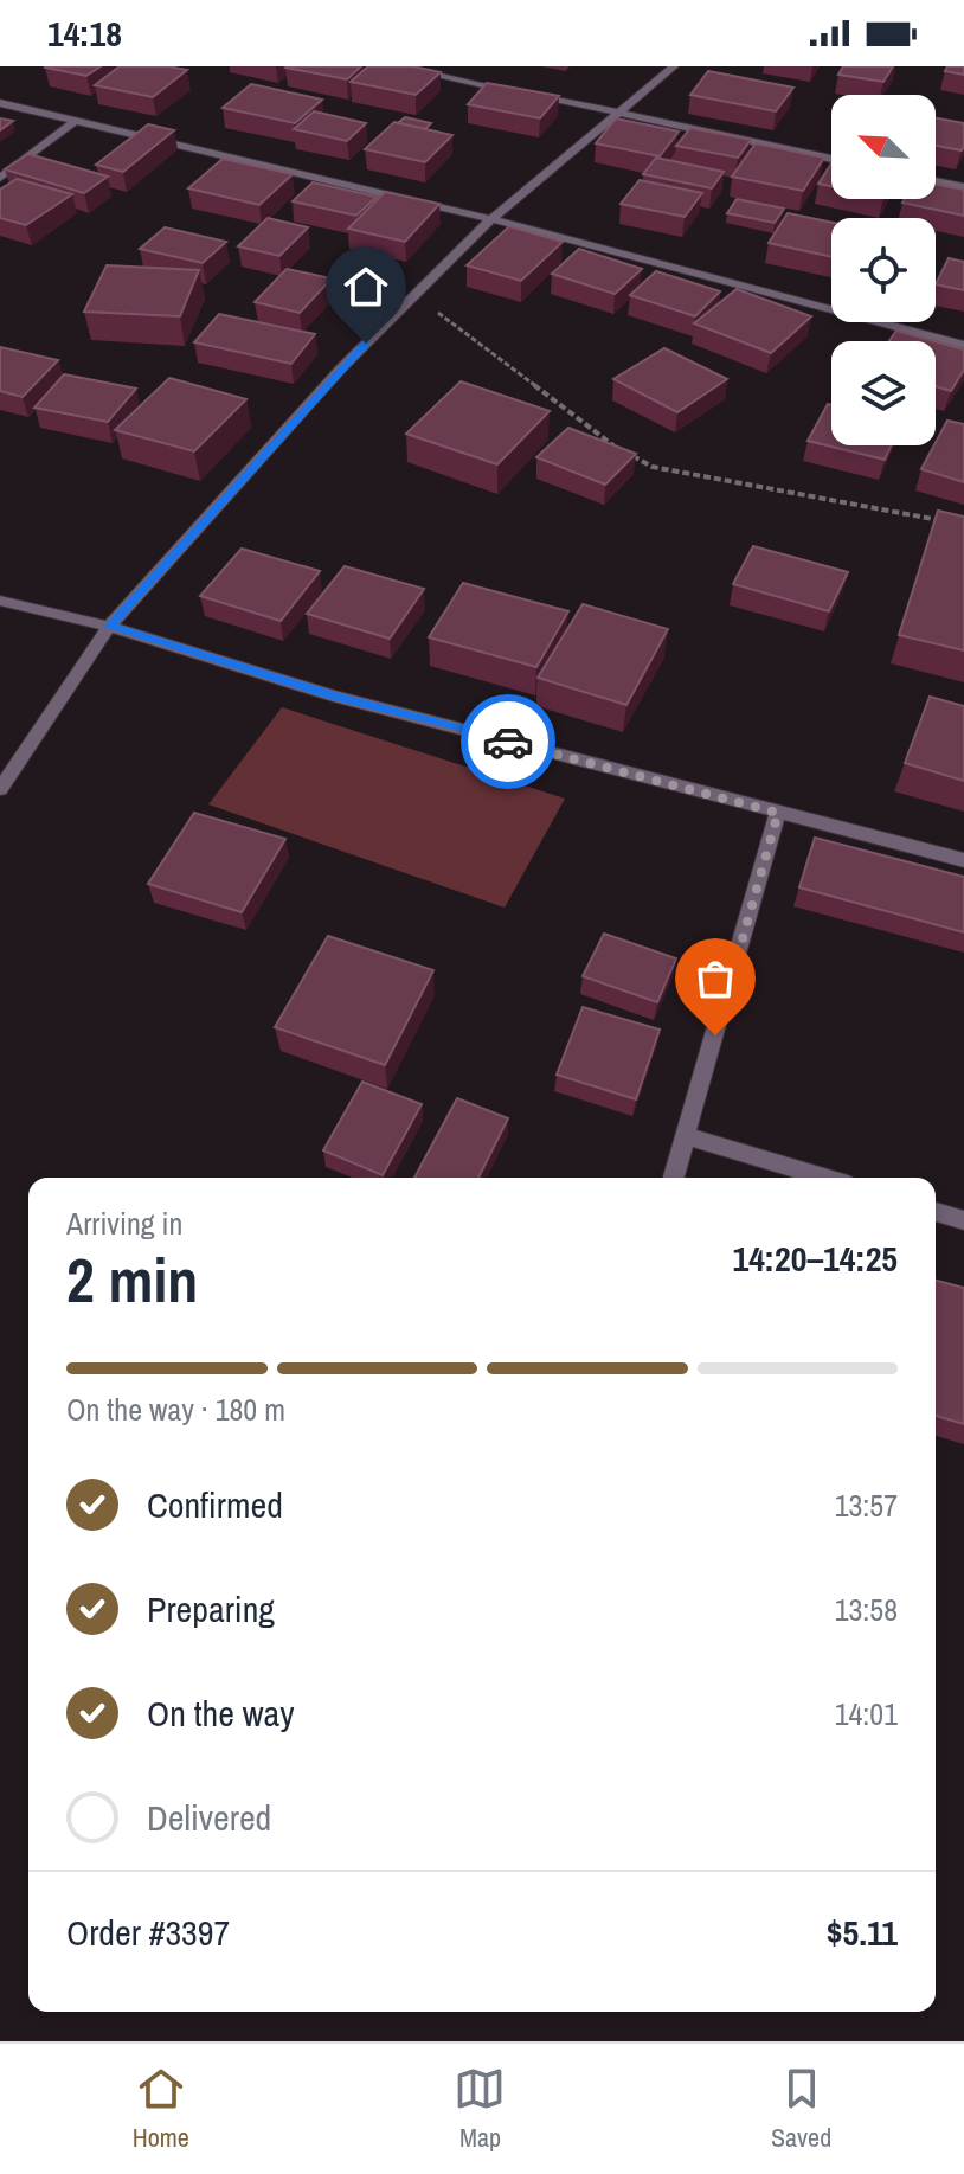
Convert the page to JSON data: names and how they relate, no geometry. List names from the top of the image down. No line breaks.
{"north":"top left","page":{"status":"14:18","heading":["2 min","Arriving in","14:20–14:25"],"panel":["Order #3397","$5.11"],"bar":"On the way · 180 m","list":[["Confirmed","13:57"],["Preparing","13:58"],["On the way","14:01"],"Delivered"],"tabs":["Home","Map","Saved"]}}
